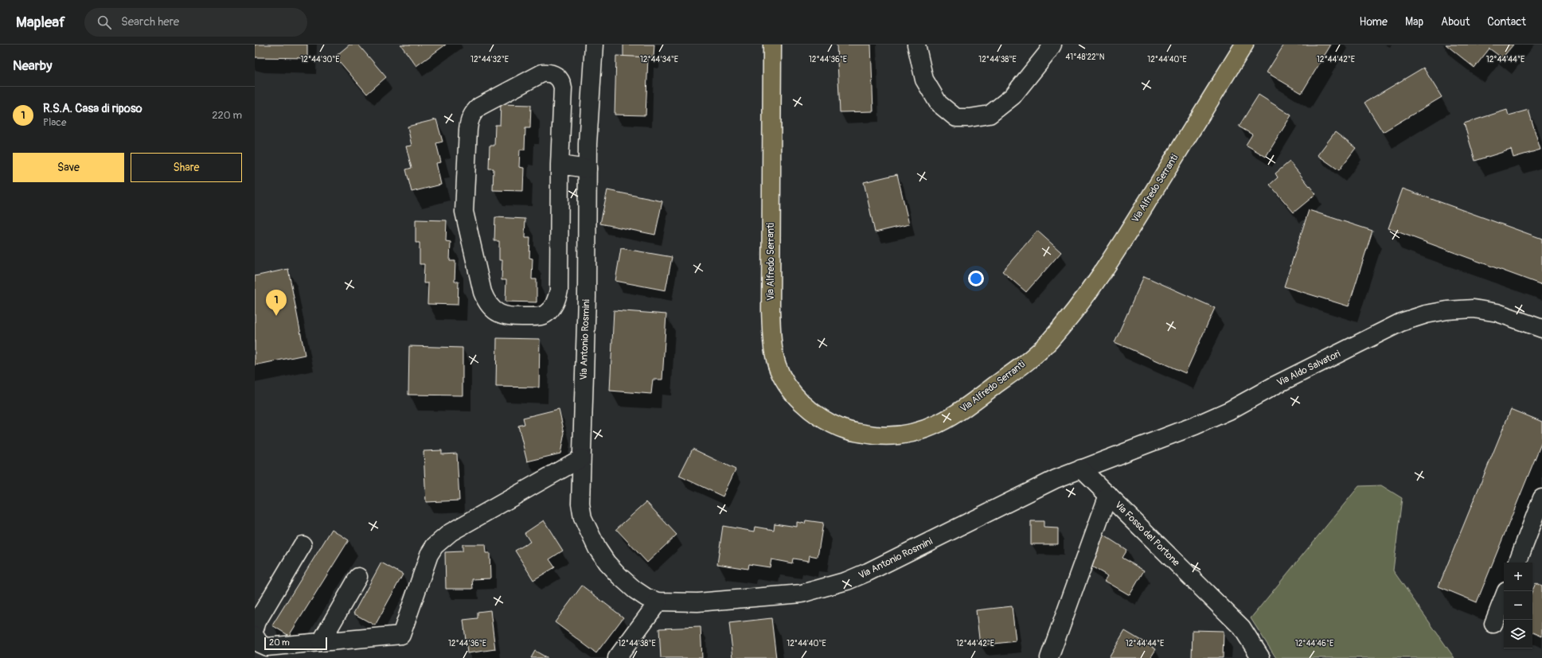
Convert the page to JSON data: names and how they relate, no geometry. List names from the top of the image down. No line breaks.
{"streets":{"main road":["Via Alfredo Serranti"],"street":["Via Antonio Rosmini","Via Aldo Salvatori","Via Fosso del Portone"]},"crossings":[["Via Antonio Rosmini","Via Aldo Salvatori"],["Via Antonio Rosmini","Via Fosso del Portone"],["Via Aldo Salvatori","Via Fosso del Portone"]],"scale_bar":"20 m","page":{"header":"Mapleaf","search":"Search here","nav":["Home","Map","About","Contact"],"heading":"Nearby","list":[{"mark":"1","name":"R.S.A. Casa di riposo","note":"Place","value":"220 m"}],"buttons":["Save","Share"],"pins":"1","map_buttons":["+","−"],"scale":"20 m"},"coordinates":["41°48'22\"N","12°44'32\"E","12°44'30\"E","12°44'34\"E","12°44'36\"E","12°44'38\"E","12°44'40\"E","12°44'42\"E","12°44'44\"E","12°44'46\"E"]}
